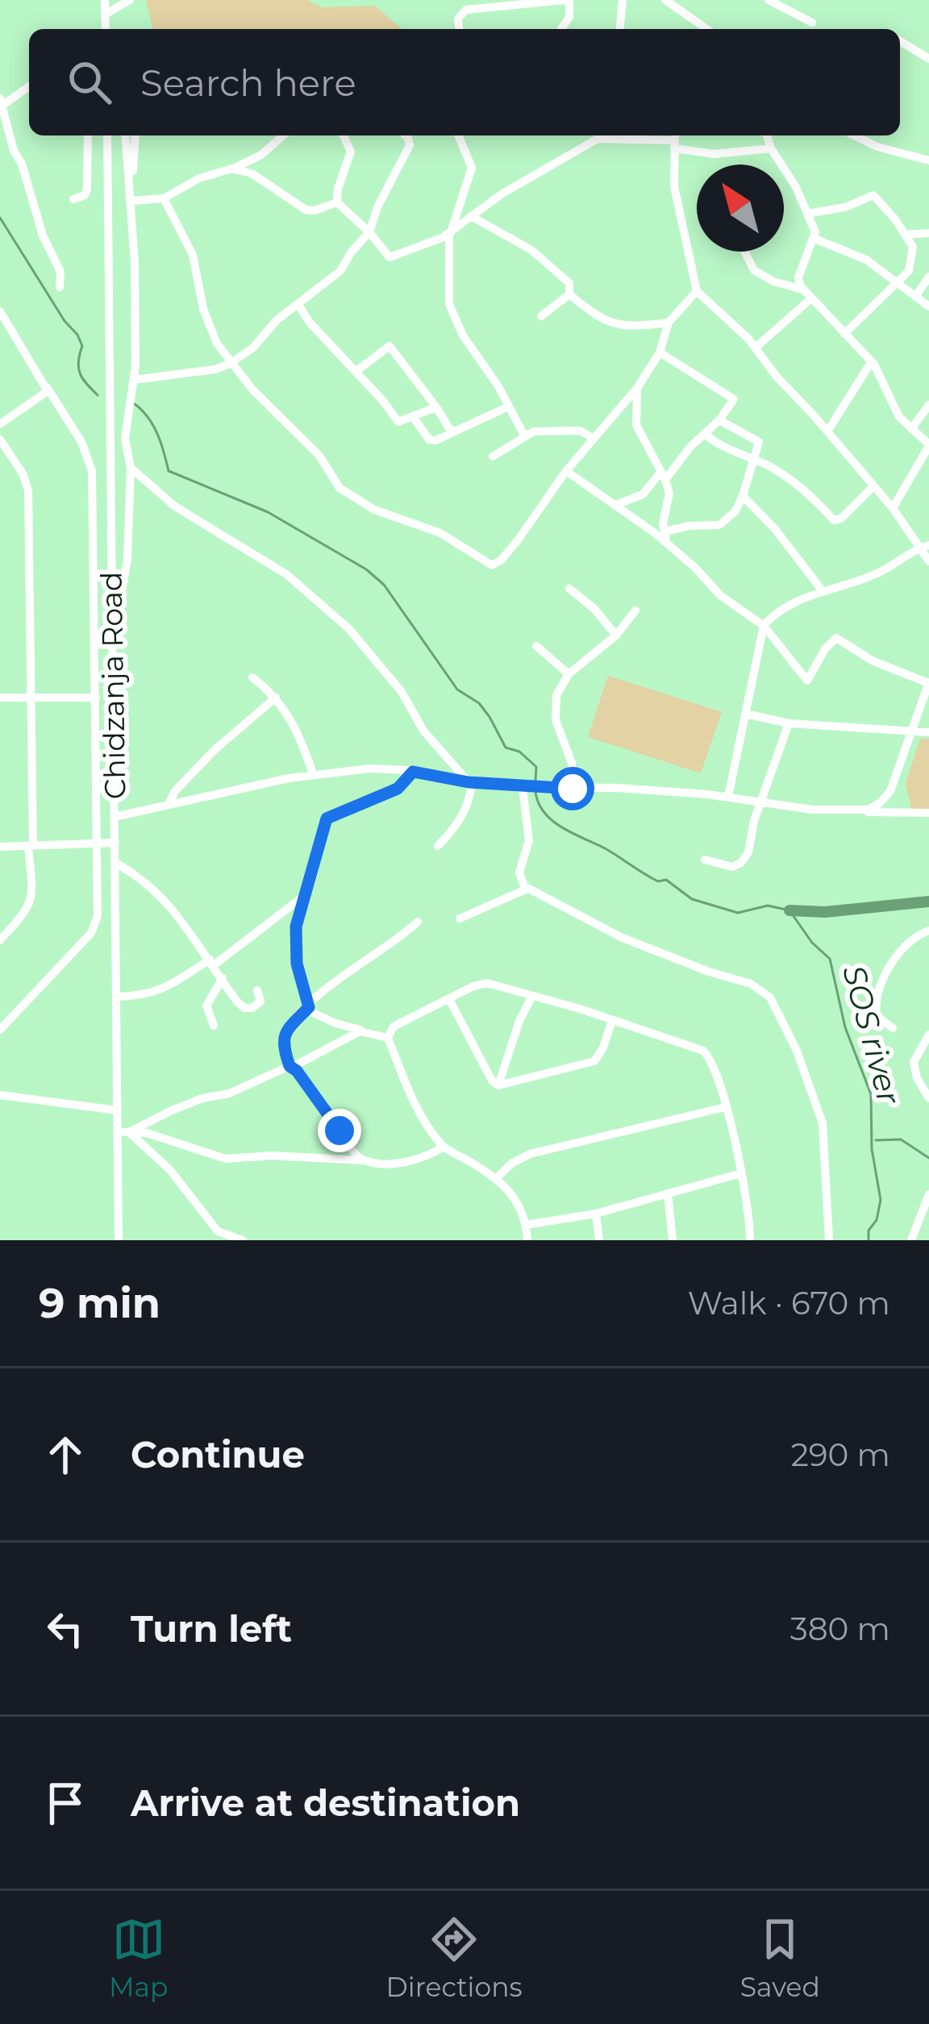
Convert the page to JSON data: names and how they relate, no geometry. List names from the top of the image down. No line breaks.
{"streets":{"street":["Chidzanja Road"]},"water":["SOS river"],"north":"top left","page":{"search":"Search here","heading":["9 min","Walk · 670 m"],"list":[["Continue","290 m"],["Turn left","380 m"],"Arrive at destination"],"nav":["Map","Directions","Saved"]}}
